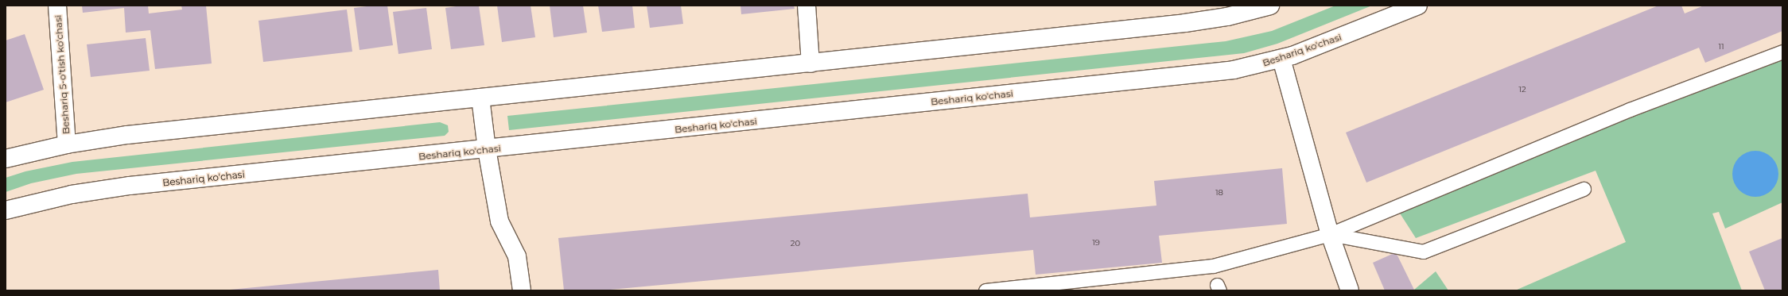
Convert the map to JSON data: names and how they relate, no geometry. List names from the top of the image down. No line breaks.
{"streets":{"main road":["Beshariq ko'chasi","Beshariq 5-o'tish ko'chasi"]},"house_numbers":["11","12","18","19","20"]}
